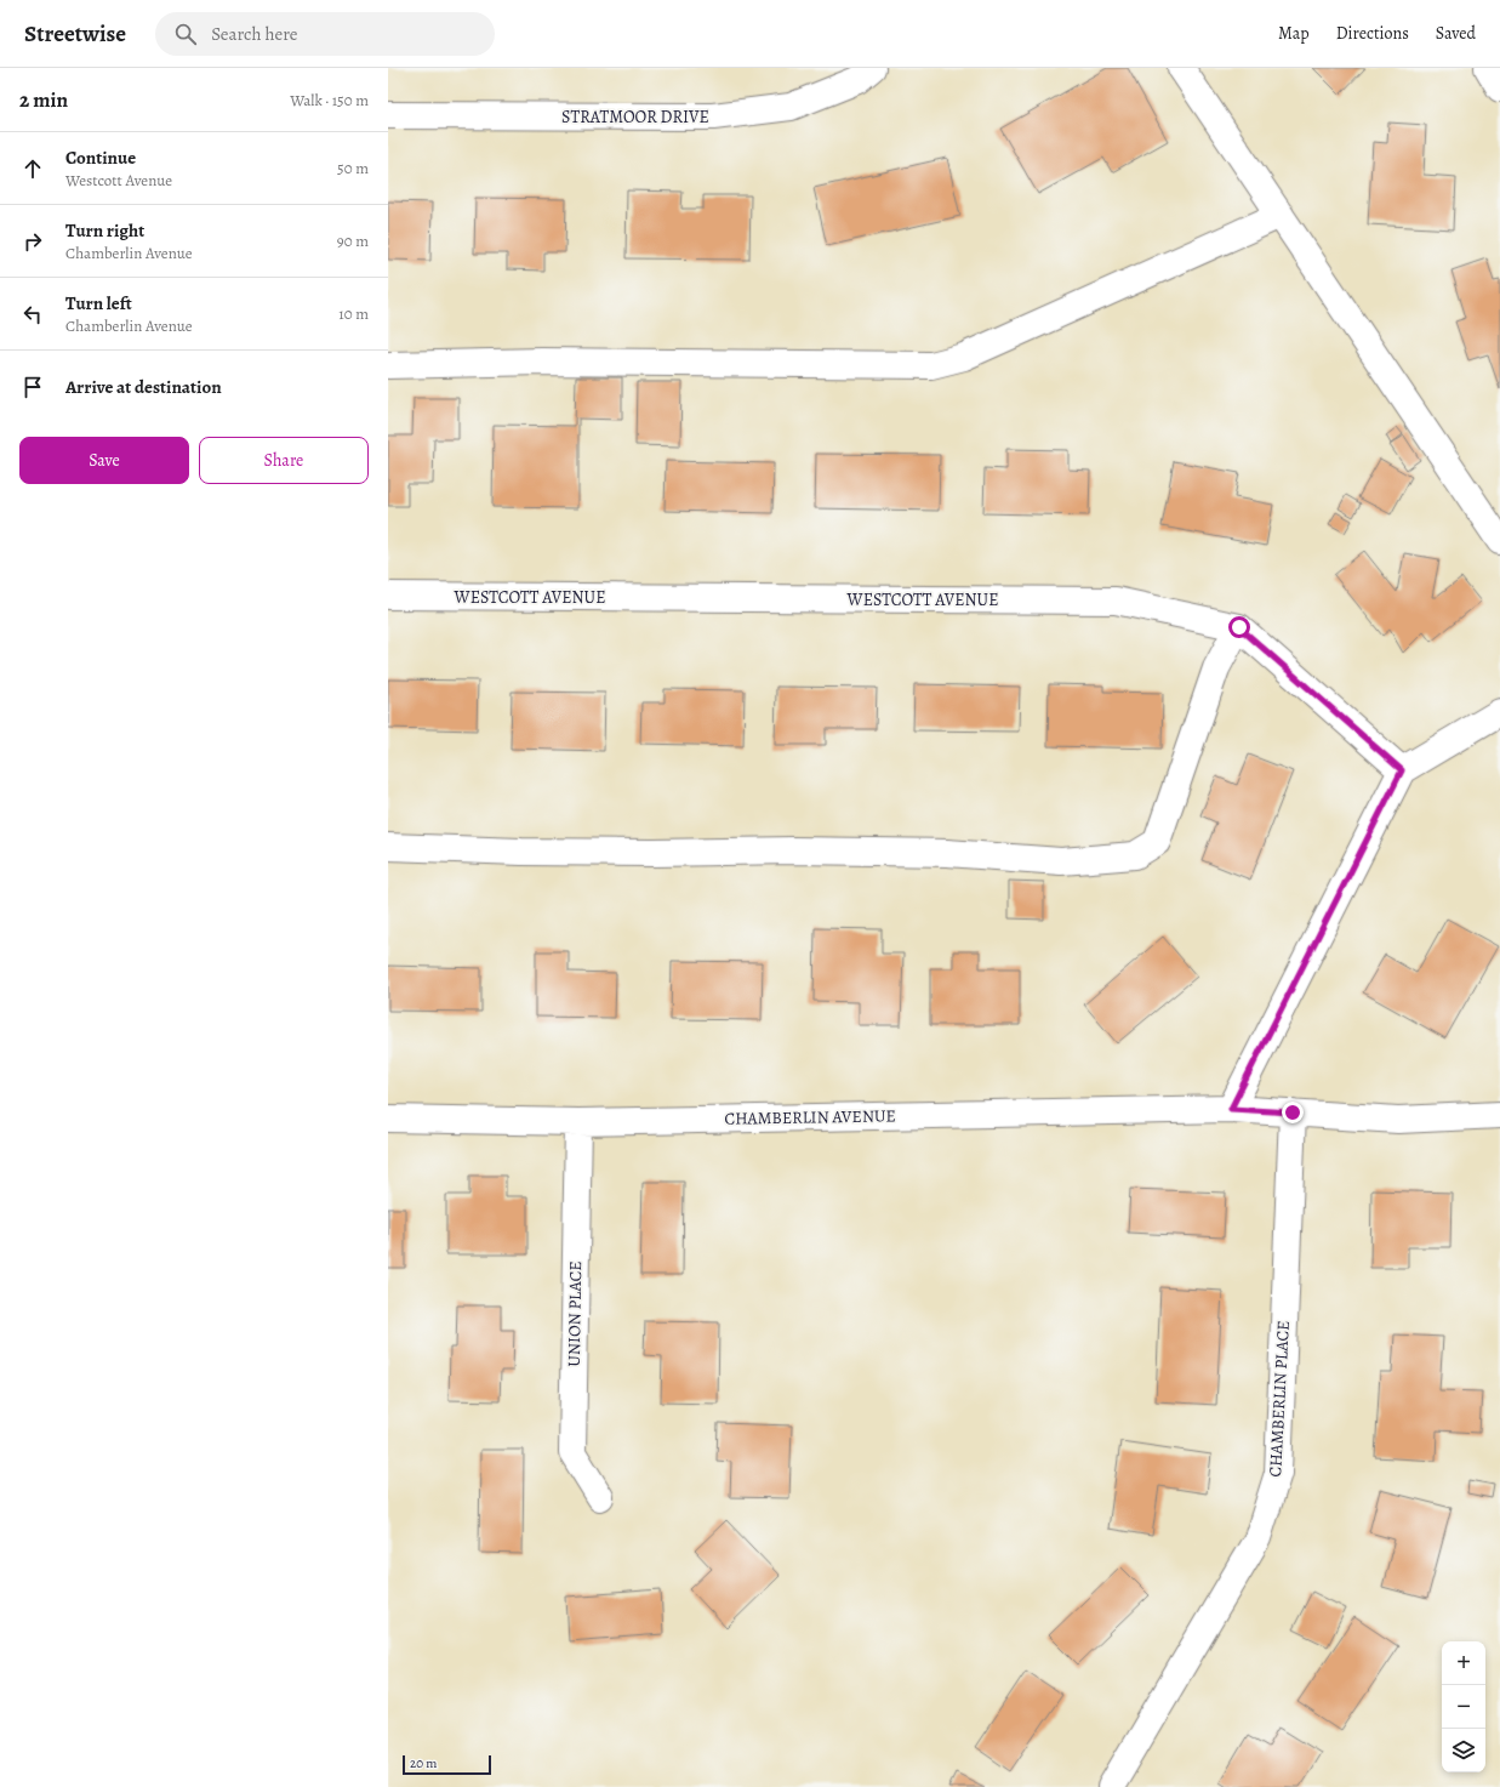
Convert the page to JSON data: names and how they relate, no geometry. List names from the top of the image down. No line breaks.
{"streets":{"street":["STRATMOOR DRIVE","WESTCOTT AVENUE","CHAMBERLIN AVENUE","UNION PLACE","CHAMBERLIN PLACE"]},"crossings":[["CHAMBERLIN AVENUE","UNION PLACE"],["CHAMBERLIN AVENUE","CHAMBERLIN PLACE"]],"scale_bar":"20 m","page":{"header":"Streetwise","search":"Search here","nav":["Map","Directions","Saved"],"heading":["2 min","Walk · 150 m"],"list":[["Continue","Westcott Avenue","50 m"],["Turn right","Chamberlin Avenue","90 m"],["Turn left","Chamberlin Avenue","10 m"],"Arrive at destination"],"buttons":["Save","Share"],"map_buttons":["+","−"],"scale":"20 m"}}
